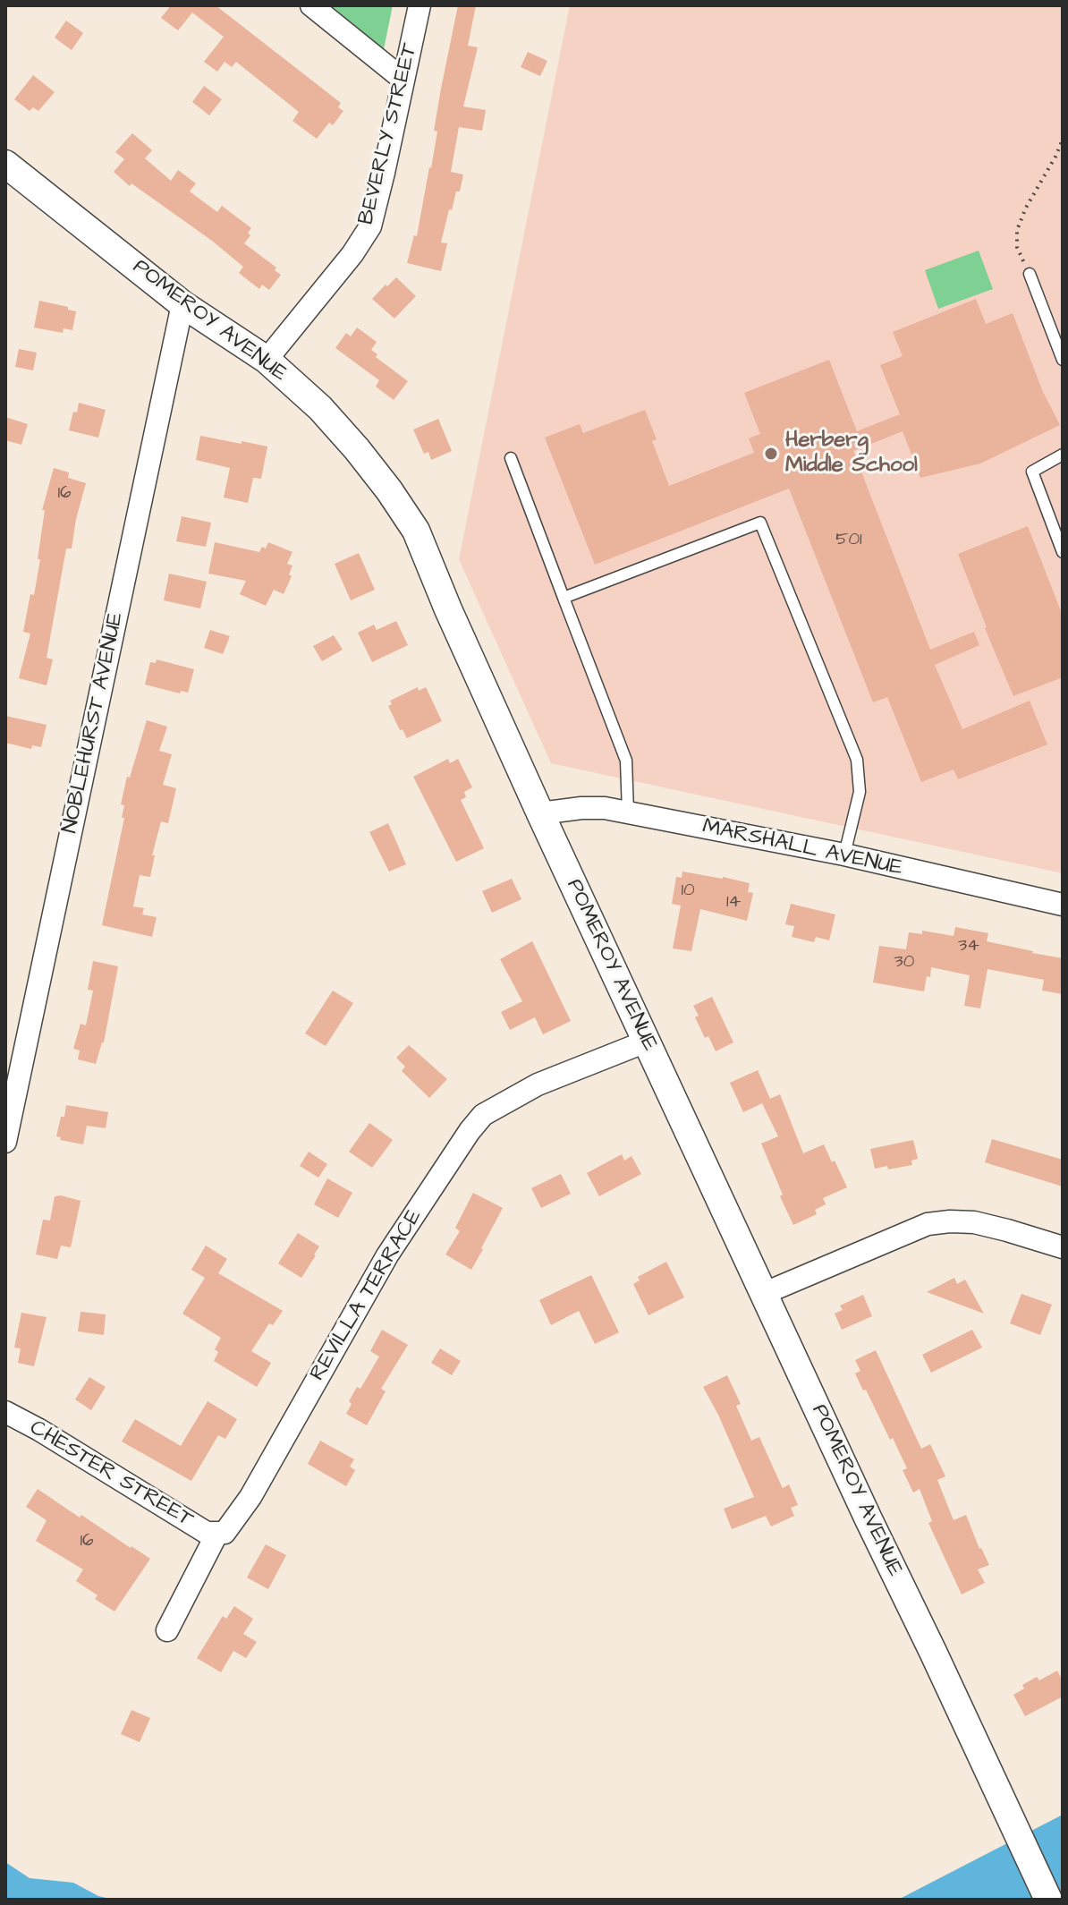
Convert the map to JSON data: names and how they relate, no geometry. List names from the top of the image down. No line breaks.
{"streets":{"street":["BEVERLY STREET","POMEROY AVENUE","NOBLEHURST AVENUE","MARSHALL AVENUE","REVILLA TERRACE","CHESTER STREET"]},"crossings":[["BEVERLY STREET","POMEROY AVENUE"],["POMEROY AVENUE","NOBLEHURST AVENUE"],["POMEROY AVENUE","MARSHALL AVENUE"],["POMEROY AVENUE","REVILLA TERRACE"],["REVILLA TERRACE","CHESTER STREET"]],"places":["Herberg Middle School"],"house_numbers":["16","501","10","14","34","30","16"]}
